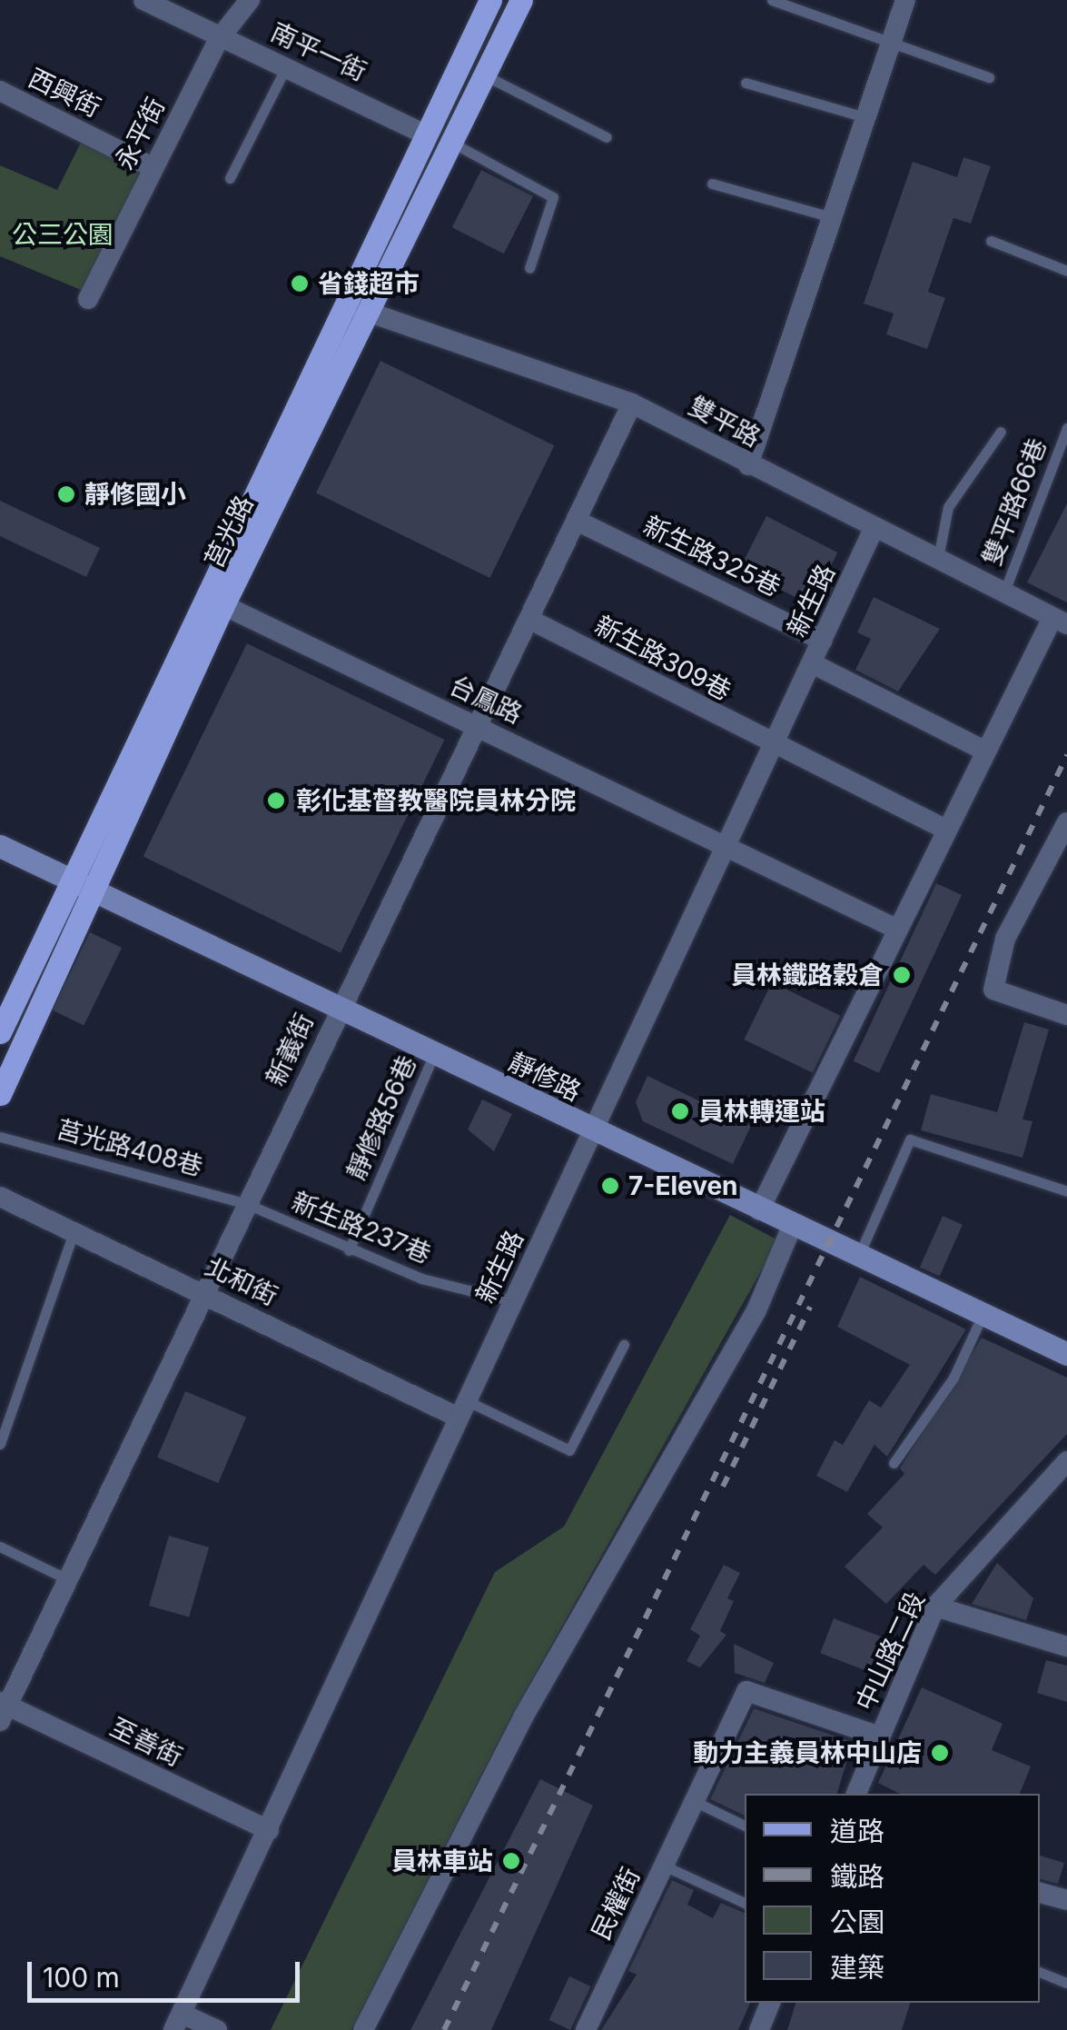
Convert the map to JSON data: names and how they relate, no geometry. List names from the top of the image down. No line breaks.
{"streets":{"main road":["莒光路"],"street":["南平一街","西興街","永平街","雙平路","新生路325巷","新生路","新生路309巷","台鳳路","新義街","靜修路","北和街","中山路二段","至善街","民權街"],"lane":["雙平路66巷","靜修路56巷","莒光路408巷","新生路237巷"]},"crossings":[["南平一街","永平街"],["南平一街","莒光路"],["西興街","永平街"],["雙平路","雙平路66巷"],["雙平路","莒光路"],["雙平路","新生路"],["雙平路","新義街"],["莒光路","台鳳路"],["莒光路","靜修路"],["新生路325巷","新生路"],["新生路325巷","新義街"],["新生路","新生路309巷"],["新生路","台鳳路"],["新生路","靜修路"],["新生路","新生路237巷"],["新生路","北和街"],["新生路","至善街"],["新生路309巷","新義街"],["台鳳路","新義街"],["新義街","靜修路"],["新義街","莒光路408巷"],["新義街","新生路237巷"],["新義街","北和街"],["新義街","至善街"],["靜修路","靜修路56巷"],["靜修路56巷","新生路237巷"],["莒光路408巷","新生路237巷"],["中山路二段","民權街"]],"parks":["公三公園"],"places":["省錢超市","靜修國小","彰化基督教醫院員林分院","員林鐵路穀倉","員林轉運站","7-Eleven","動力主義員林中山店","員林車站"],"legend":["道路","鐵路","公園","建築"],"scale_bar":"100 m"}
